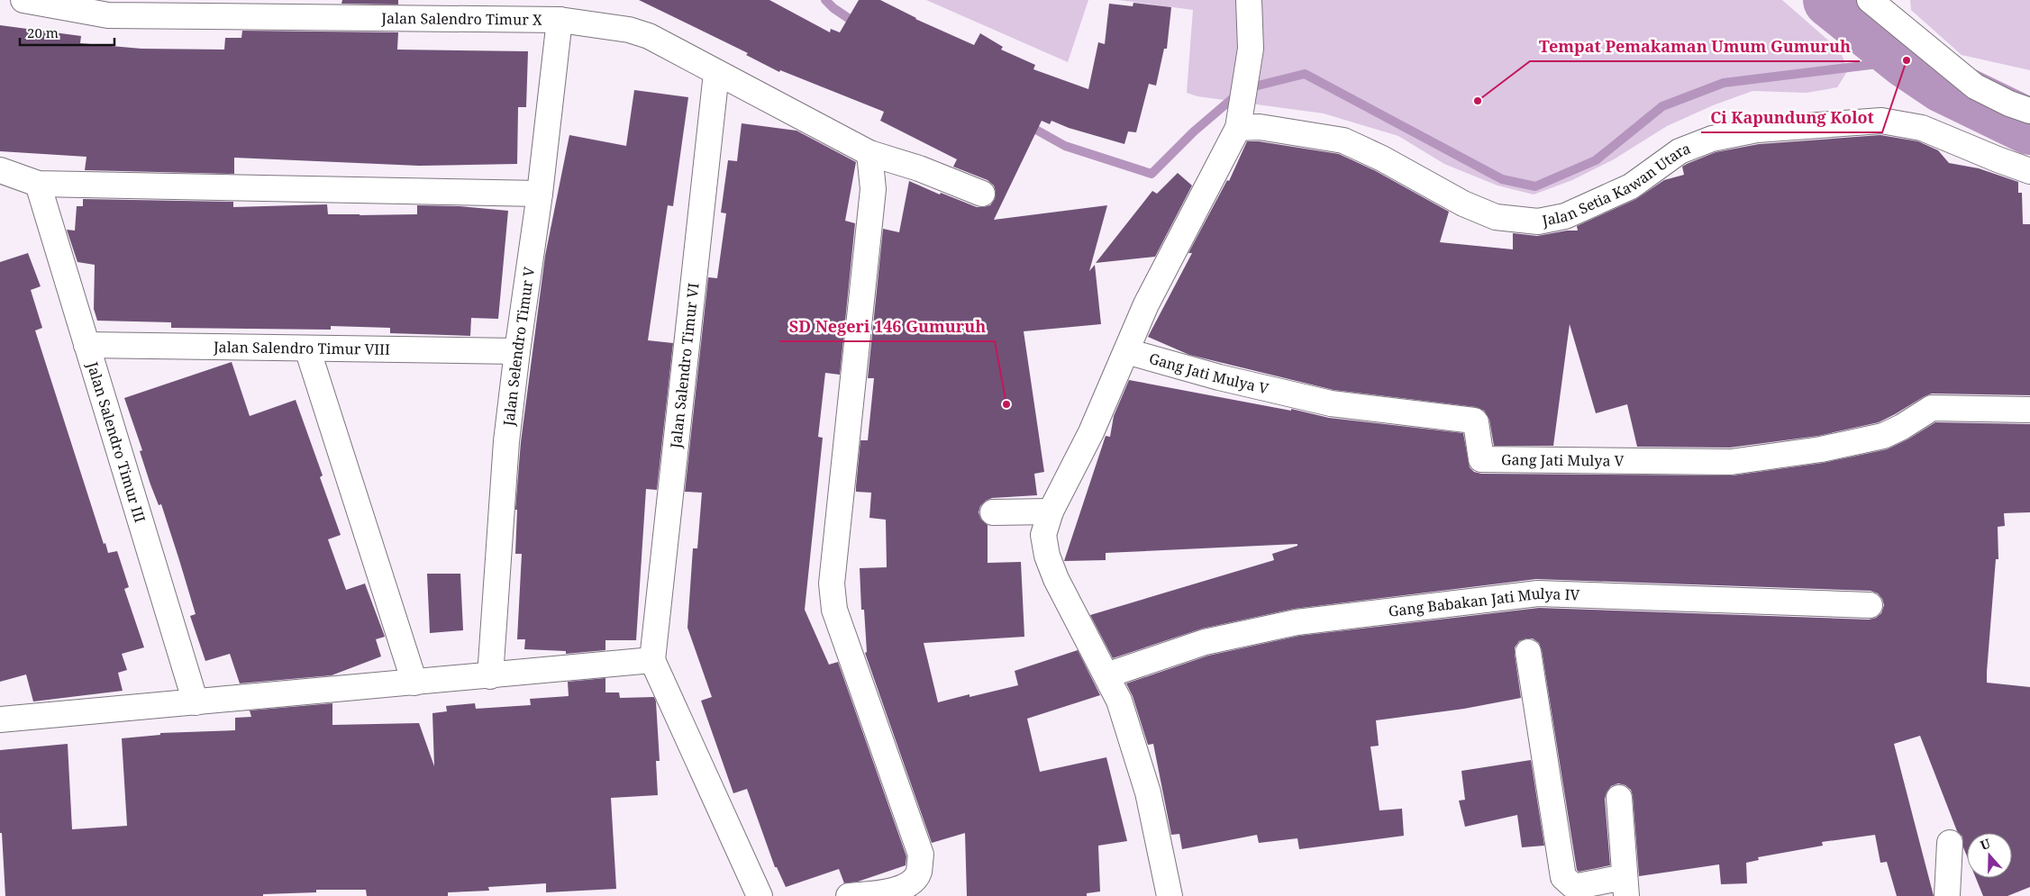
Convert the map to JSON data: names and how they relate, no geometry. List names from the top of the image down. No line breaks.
{"streets":{"street":["Jalan Salendro Timur X","Jalan Setia Kawan Utara","Jalan Selendro Timur V","Jalan Salendro Timur VIII","Jalan Salendro Timur VI","Gang Jati Mulya V","Jalan Salendro Timur III","Gang Babakan Jati Mulya IV"]},"crossings":[["Jalan Salendro Timur X","Jalan Selendro Timur V"],["Jalan Salendro Timur X","Jalan Salendro Timur VI"],["Jalan Selendro Timur V","Jalan Salendro Timur VIII"],["Jalan Salendro Timur VIII","Jalan Salendro Timur III"]],"places":["Ci Kapundung Kolot","Tempat Pemakaman Umum Gumuruh","SD Negeri 146 Gumuruh"],"scale_bar":"20 m","north":"top"}
